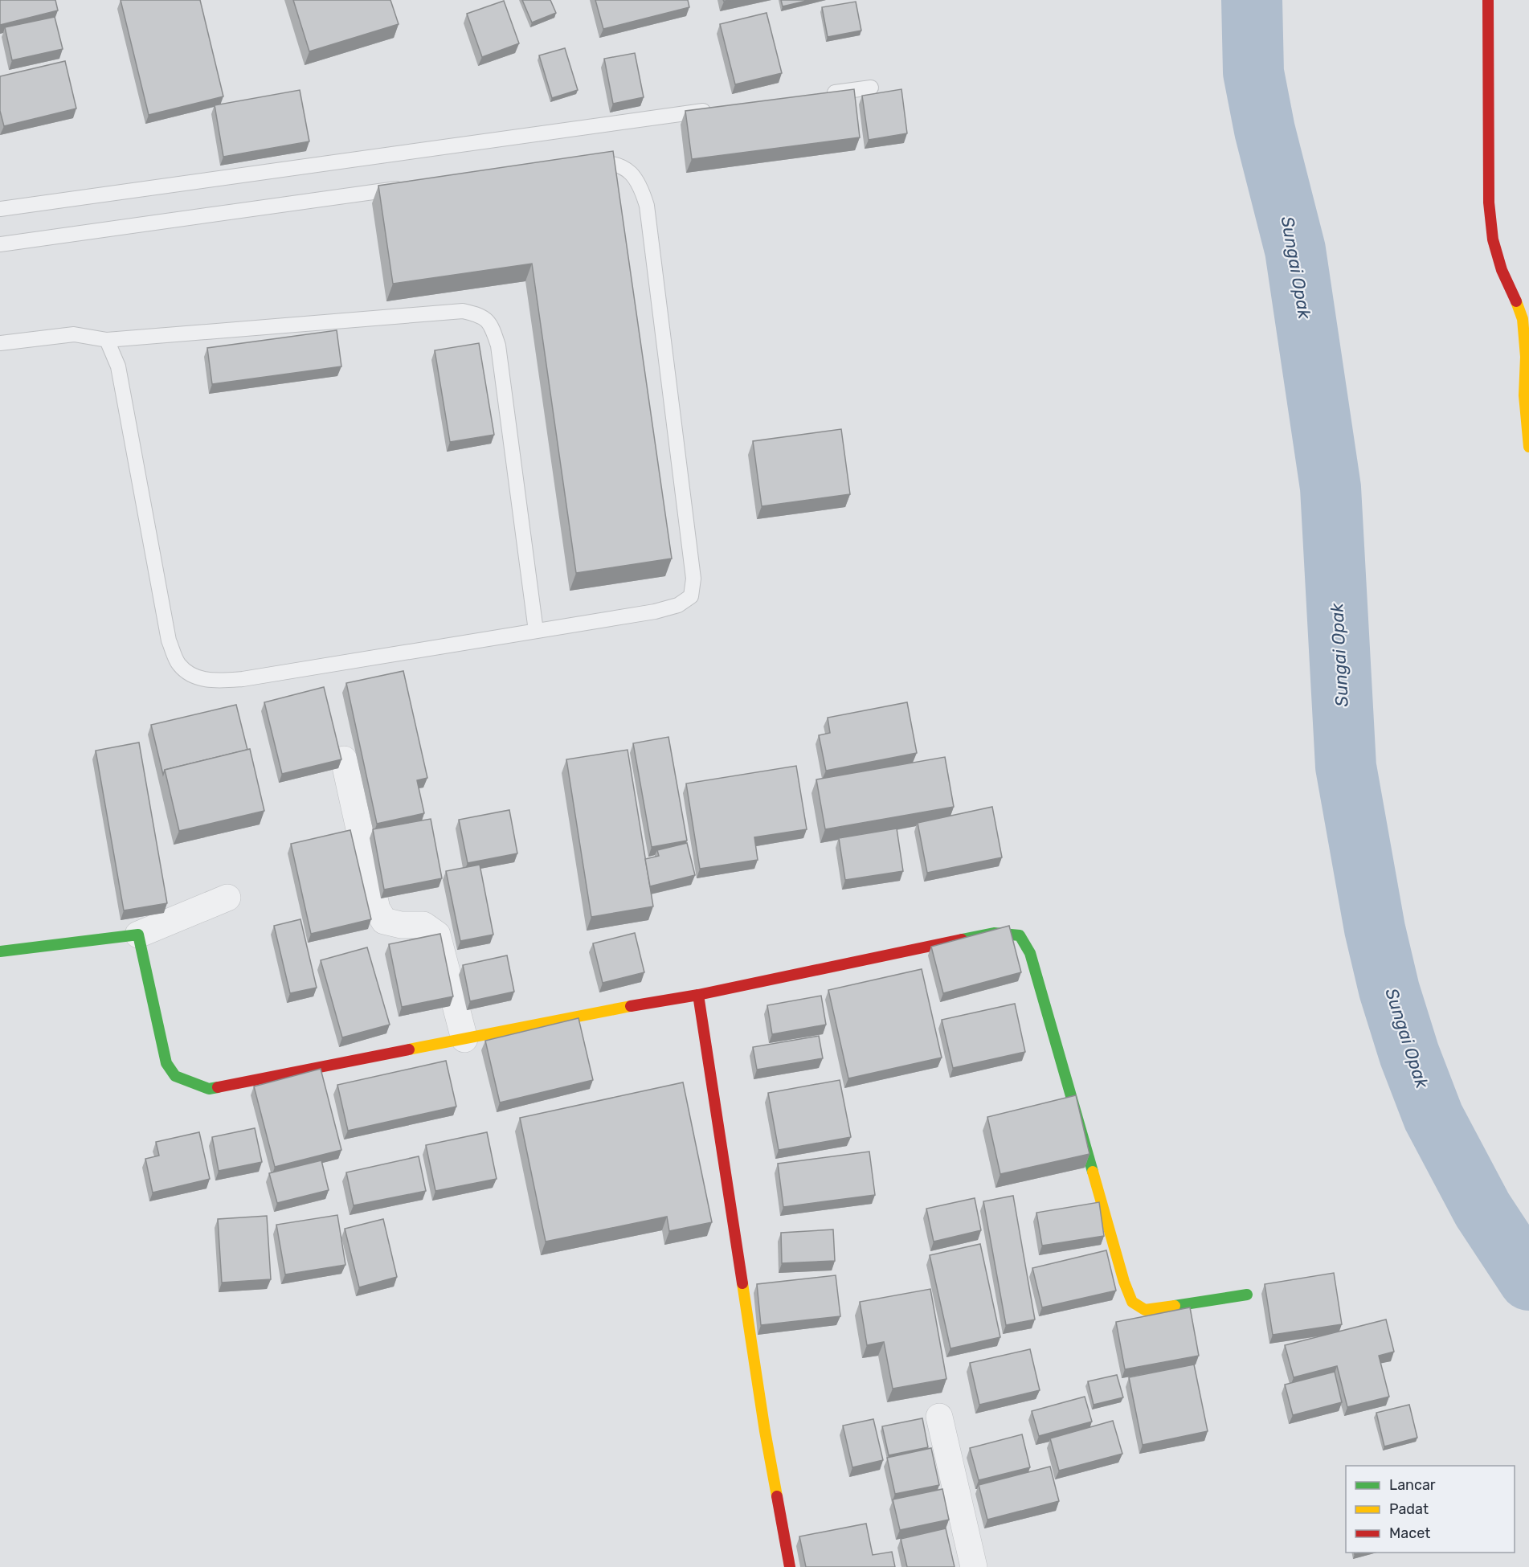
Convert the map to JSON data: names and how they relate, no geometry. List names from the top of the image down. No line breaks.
{"water":["Sungai Opak"],"legend":["Lancar","Padat","Macet"]}
